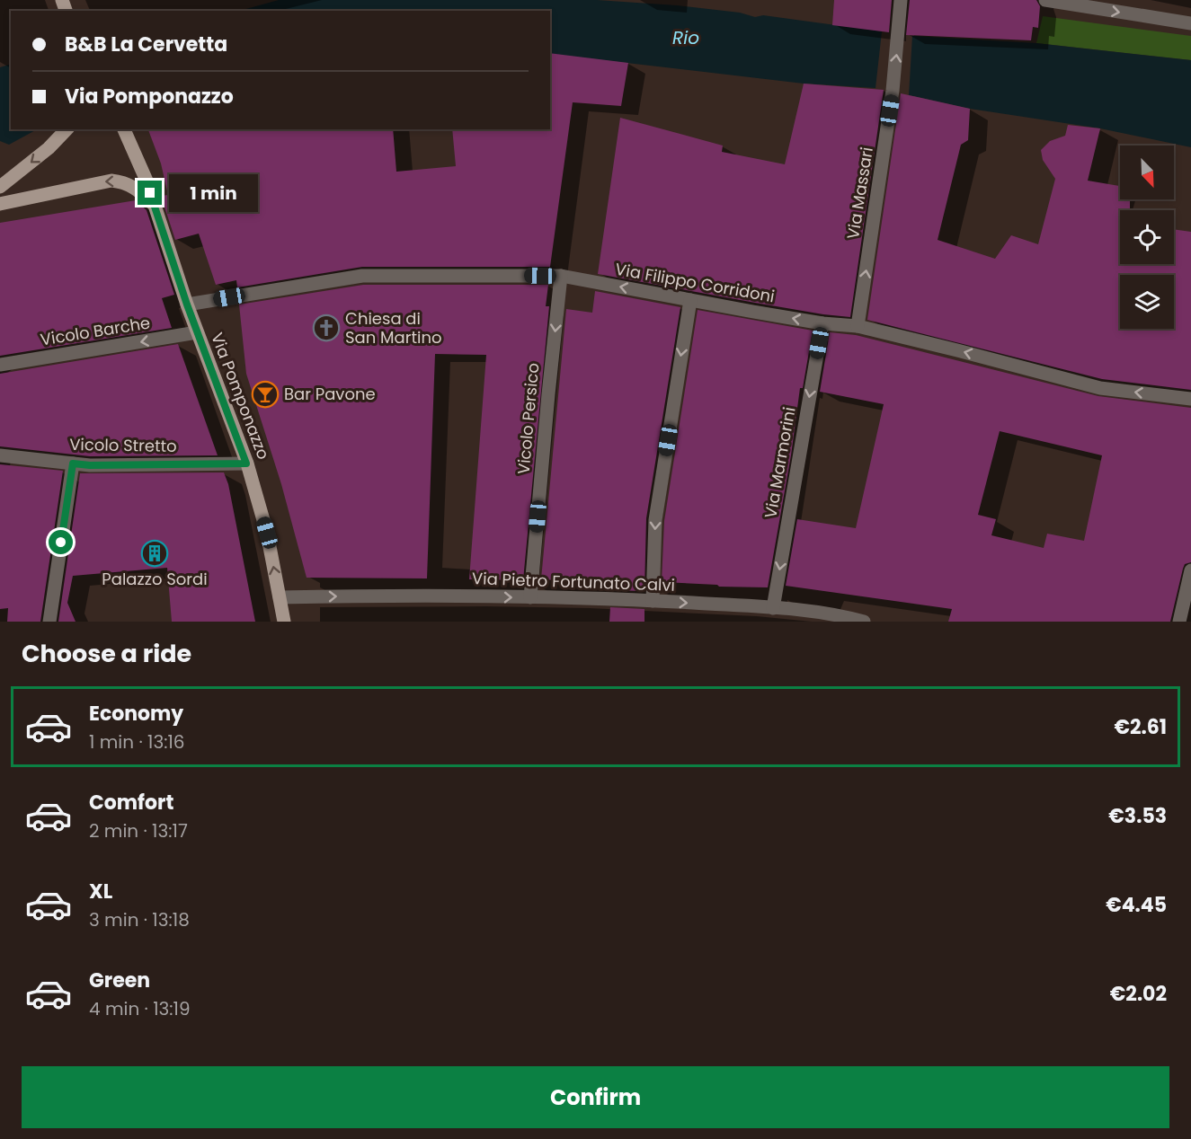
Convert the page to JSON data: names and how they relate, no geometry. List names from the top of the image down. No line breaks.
{"streets":{"main road":["Via Pomponazzo"],"street":["Via Massari","Via Filippo Corridoni","Vicolo Barche","Vicolo Persico","Vicolo Stretto","Via Marmorini","Via Pietro Fortunato Calvi"]},"crossings":[["Via Massari","Via Filippo Corridoni"],["Via Filippo Corridoni","Via Pomponazzo"],["Via Filippo Corridoni","Vicolo Persico"],["Via Filippo Corridoni","Via Marmorini"],["Vicolo Barche","Via Pomponazzo"],["Via Pomponazzo","Vicolo Stretto"],["Via Pomponazzo","Via Pietro Fortunato Calvi"],["Vicolo Persico","Via Pietro Fortunato Calvi"],["Via Marmorini","Via Pietro Fortunato Calvi"]],"one_way":["Via Massari","Via Filippo Corridoni","Vicolo Barche","Via Marmorini","Via Pietro Fortunato Calvi"],"water":["Rio"],"places":{"church":["Chiesa di San Martino"],"bar":["Bar Pavone"],"building":["Palazzo Sordi"]},"north":"bottom right","page":{"banner":["B&B La Cervetta","Via Pomponazzo"],"bubble":"1 min","heading":"Choose a ride","list":[{"name":"Economy","note":"1 min · 13:16","value":"€2.61"},{"name":"Comfort","note":"2 min · 13:17","value":"€3.53"},{"name":"XL","note":"3 min · 13:18","value":"€4.45"},{"name":"Green","note":"4 min · 13:19","value":"€2.02"}],"buttons":"Confirm"}}
